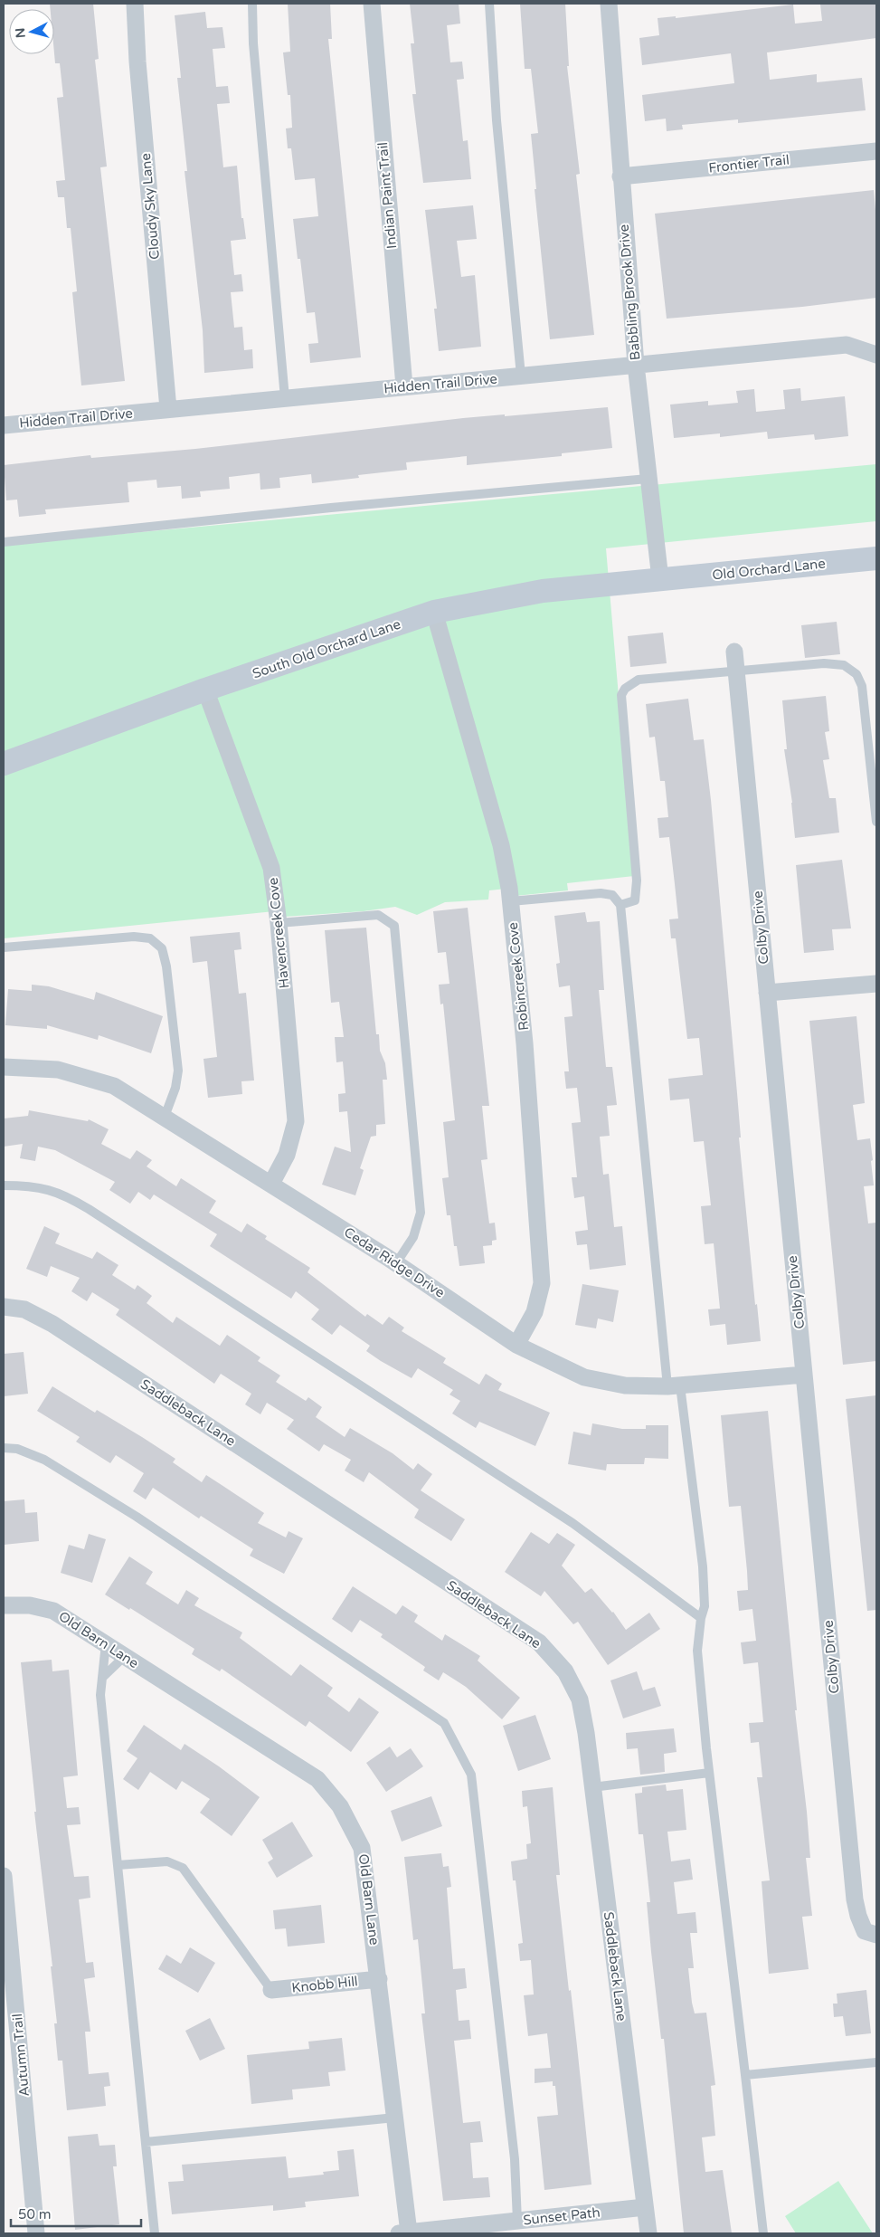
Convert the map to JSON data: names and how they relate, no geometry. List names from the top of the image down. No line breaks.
{"streets":{"street":["Frontier Trail","Indian Paint Trail","Cloudy Sky Lane","Babbling Brook Drive","Hidden Trail Drive","Old Orchard Lane","South Old Orchard Lane","Colby Drive","Havencreek Cove","Robincreek Cove","Cedar Ridge Drive","Saddleback Lane","Old Barn Lane","Knobb Hill","Autumn Trail","Sunset Path"]},"crossings":[["Frontier Trail","Babbling Brook Drive"],["Indian Paint Trail","Hidden Trail Drive"],["Cloudy Sky Lane","Hidden Trail Drive"],["Babbling Brook Drive","Hidden Trail Drive"],["Babbling Brook Drive","Old Orchard Lane"],["Babbling Brook Drive","South Old Orchard Lane"],["Old Orchard Lane","South Old Orchard Lane"],["South Old Orchard Lane","Havencreek Cove"],["South Old Orchard Lane","Robincreek Cove"],["Colby Drive","Cedar Ridge Drive"],["Havencreek Cove","Cedar Ridge Drive"],["Robincreek Cove","Cedar Ridge Drive"],["Saddleback Lane","Sunset Path"],["Old Barn Lane","Knobb Hill"],["Old Barn Lane","Sunset Path"]],"scale_bar":"50 m","north":"left"}
